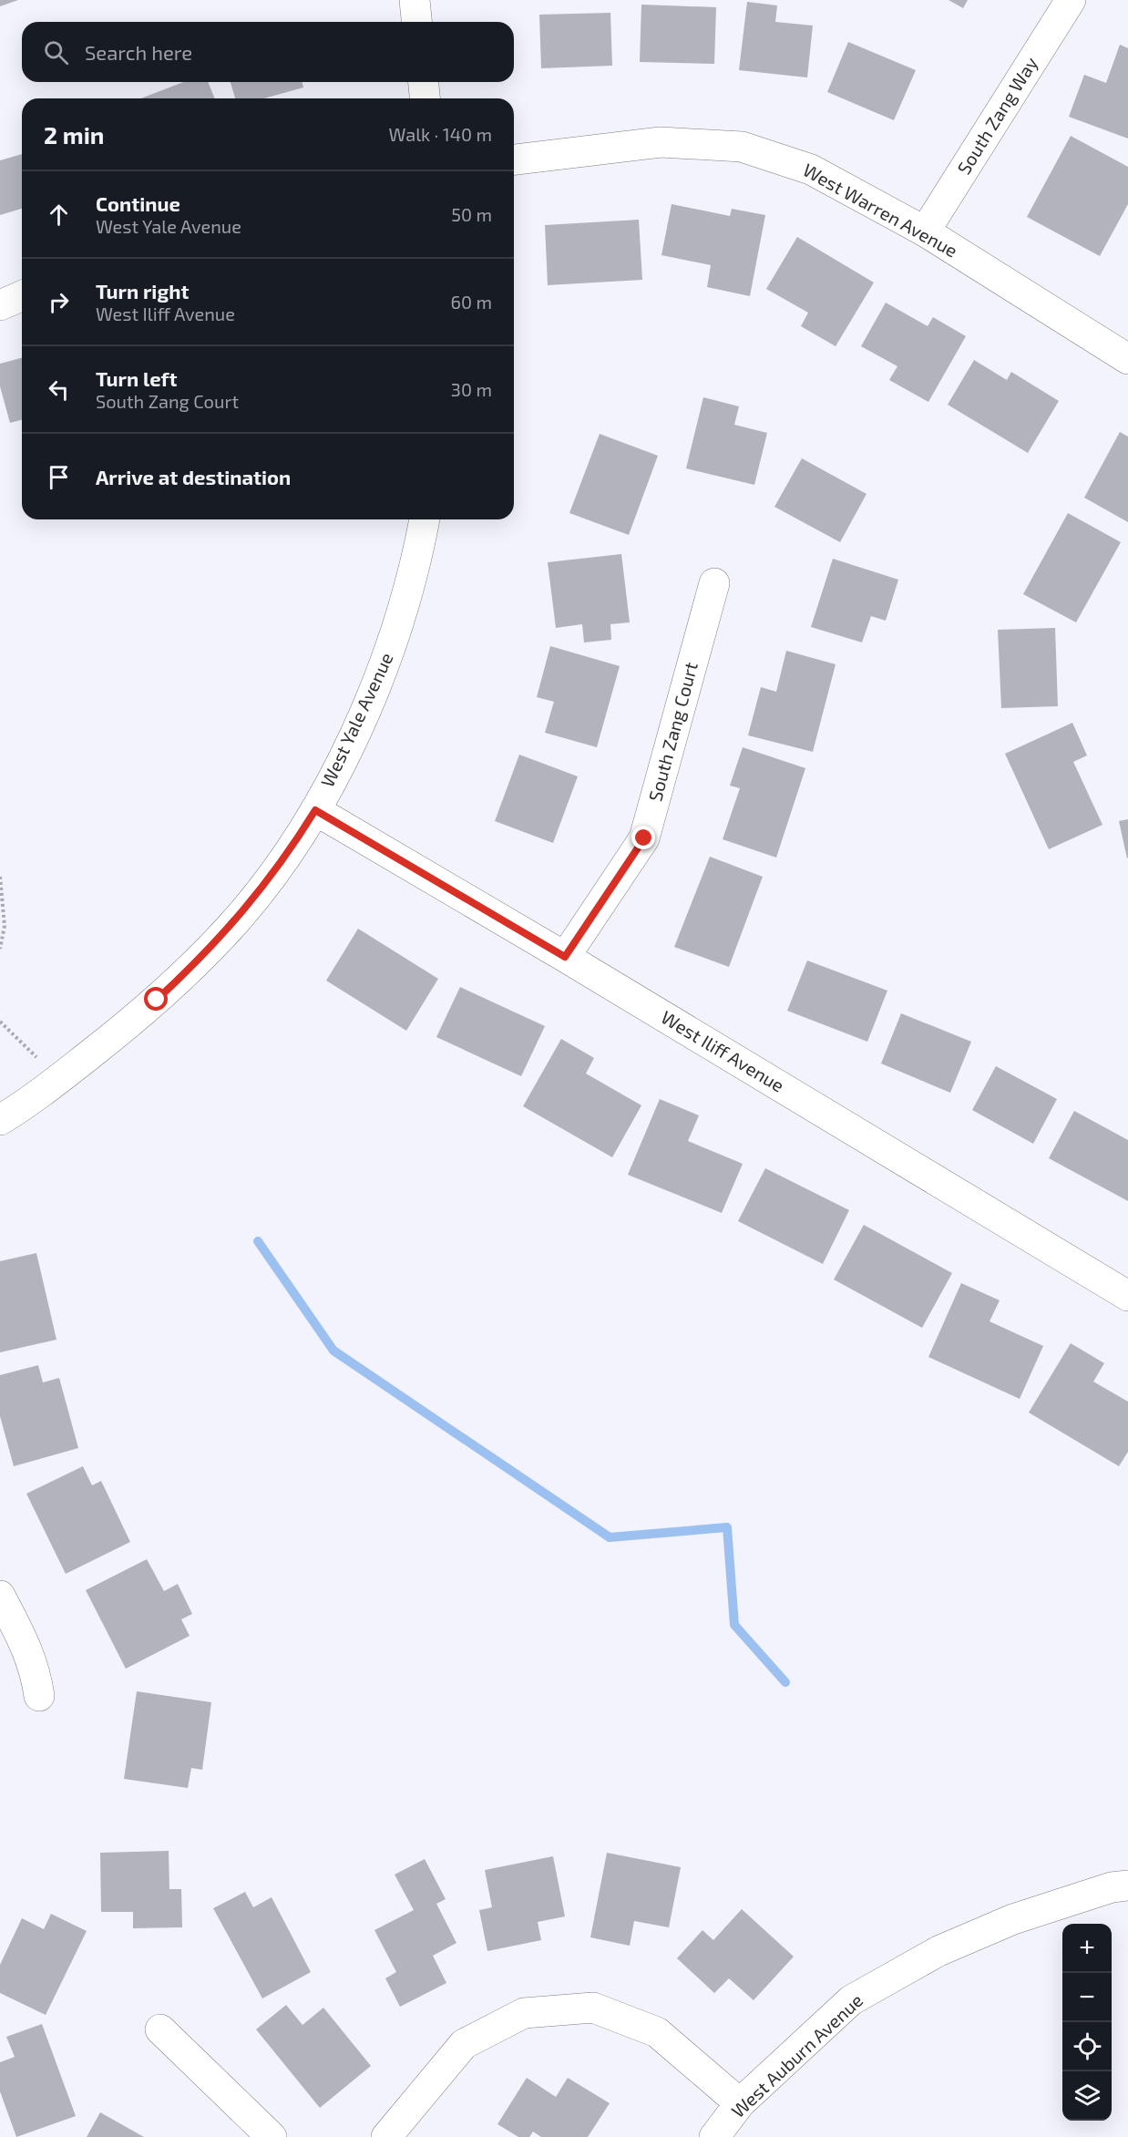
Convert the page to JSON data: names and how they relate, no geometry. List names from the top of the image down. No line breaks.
{"streets":{"street":["South Zang Way","West Warren Avenue","West Yale Avenue","South Zang Court","West Iliff Avenue","West Auburn Avenue"]},"crossings":[["South Zang Way","West Warren Avenue"],["West Yale Avenue","West Iliff Avenue"],["South Zang Court","West Iliff Avenue"]],"page":{"search":"Search here","heading":["2 min","Walk · 140 m"],"list":[["Continue","West Yale Avenue","50 m"],["Turn right","West Iliff Avenue","60 m"],["Turn left","South Zang Court","30 m"],"Arrive at destination"],"map_buttons":["+","−"]}}
